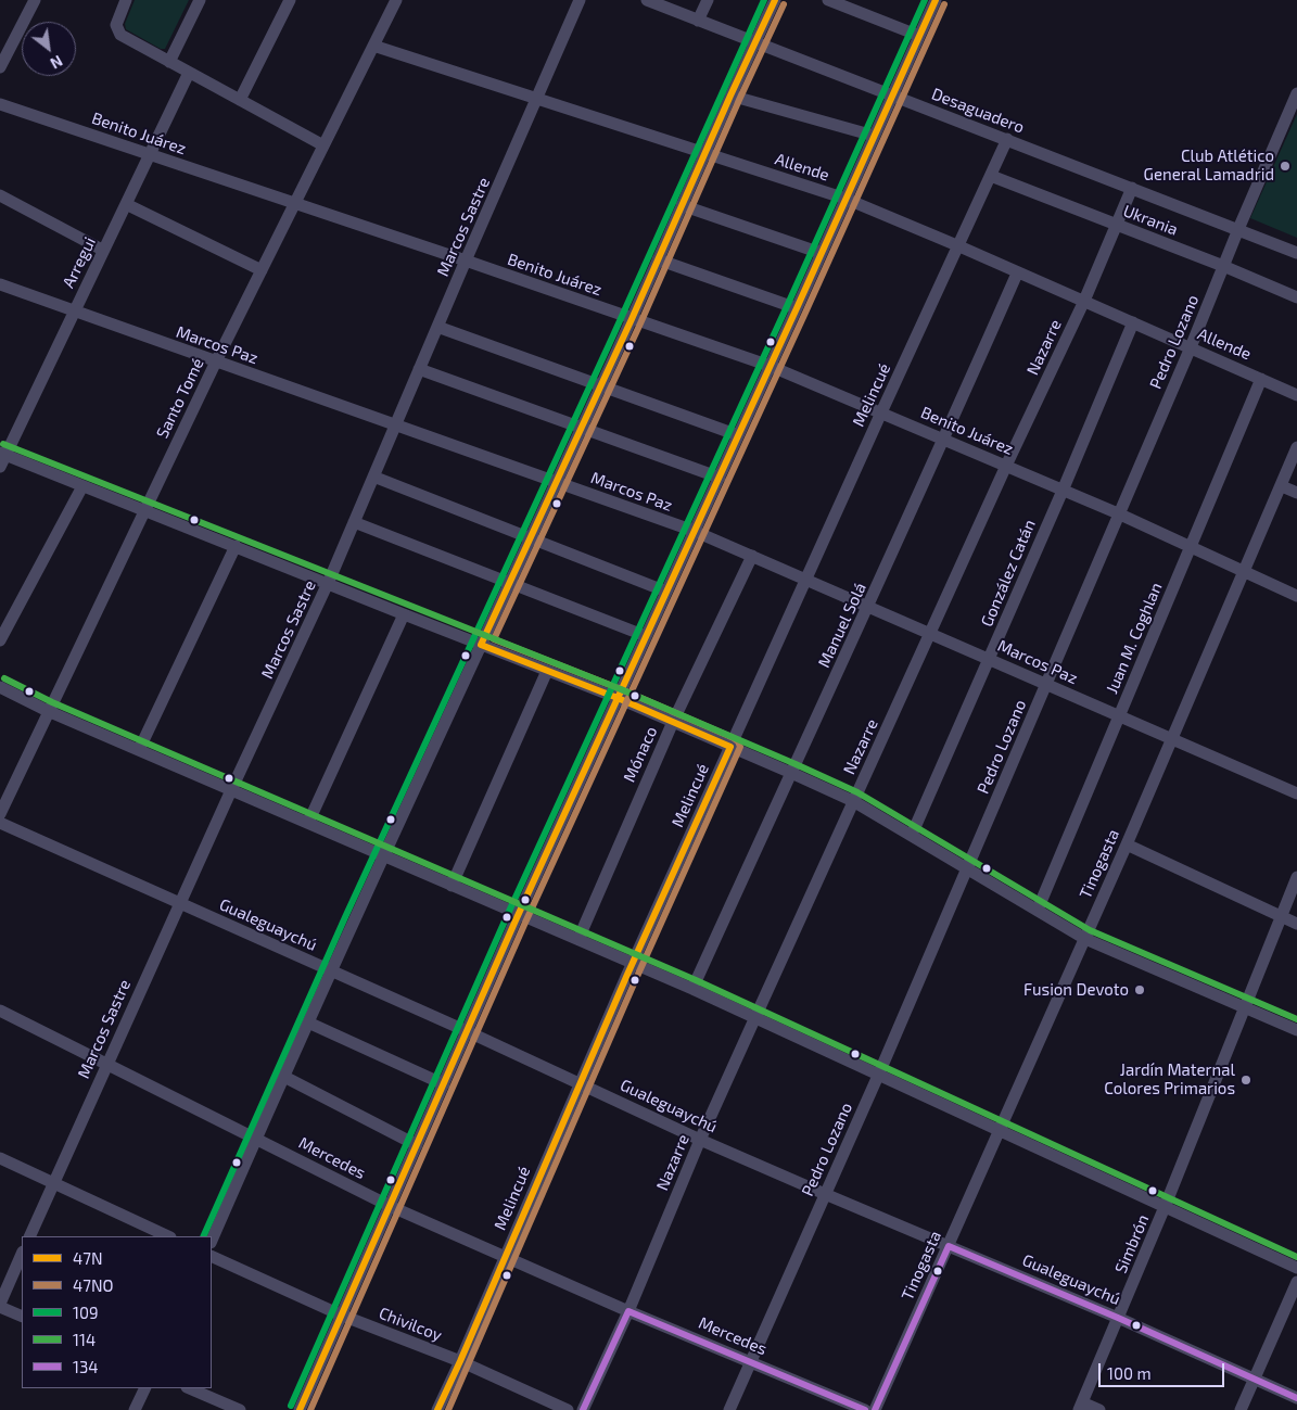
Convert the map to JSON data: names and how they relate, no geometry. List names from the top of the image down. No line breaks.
{"streets":{"street":["Desaguadero","Benito Juárez","Allende","Ukrania","Marcos Sastre","Arregui","Pedro Lozano","Marcos Paz","Nazarre","Melincué","Santo Tomé","González Catán","Manuel Solá","Juan M. Coghlan","Mónaco","Tinogasta","Gualeguaychú","Mercedes","Simbrón","Chivilcoy"]},"crossings":[["Desaguadero","Pedro Lozano"],["Desaguadero","Nazarre"],["Desaguadero","Melincué"],["Benito Juárez","Marcos Sastre"],["Benito Juárez","Arregui"],["Benito Juárez","Pedro Lozano"],["Benito Juárez","Nazarre"],["Benito Juárez","Melincué"],["Benito Juárez","Santo Tomé"],["Benito Juárez","González Catán"],["Benito Juárez","Manuel Solá"],["Benito Juárez","Juan M. Coghlan"],["Benito Juárez","Tinogasta"],["Allende","Marcos Sastre"],["Allende","Pedro Lozano"],["Allende","Nazarre"],["Allende","Melincué"],["Allende","Santo Tomé"],["Allende","González Catán"],["Allende","Manuel Solá"],["Allende","Juan M. Coghlan"],["Ukrania","Pedro Lozano"],["Ukrania","Nazarre"],["Ukrania","Melincué"],["Marcos Sastre","Marcos Paz"],["Marcos Sastre","Gualeguaychú"],["Marcos Sastre","Mercedes"],["Arregui","Marcos Paz"],["Pedro Lozano","Marcos Paz"],["Pedro Lozano","Gualeguaychú"],["Pedro Lozano","Mercedes"],["Marcos Paz","Nazarre"],["Marcos Paz","Melincué"],["Marcos Paz","Santo Tomé"],["Marcos Paz","González Catán"],["Marcos Paz","Manuel Solá"],["Marcos Paz","Juan M. Coghlan"],["Marcos Paz","Mónaco"],["Marcos Paz","Tinogasta"],["Nazarre","Gualeguaychú"],["Nazarre","Mercedes"],["Melincué","Gualeguaychú"],["Melincué","Mercedes"],["Melincué","Chivilcoy"],["Tinogasta","Gualeguaychú"],["Gualeguaychú","Simbrón"]],"places":["Club Atlético General Lamadrid","Fusion Devoto","Jardín Maternal Colores Primarios"],"lines":["transit line 47N","transit line 109","transit line 47NO","transit line 114","transit line 134"],"legend":["47N","47NO","109","114","134"],"scale_bar":"100 m","north":"bottom right"}
